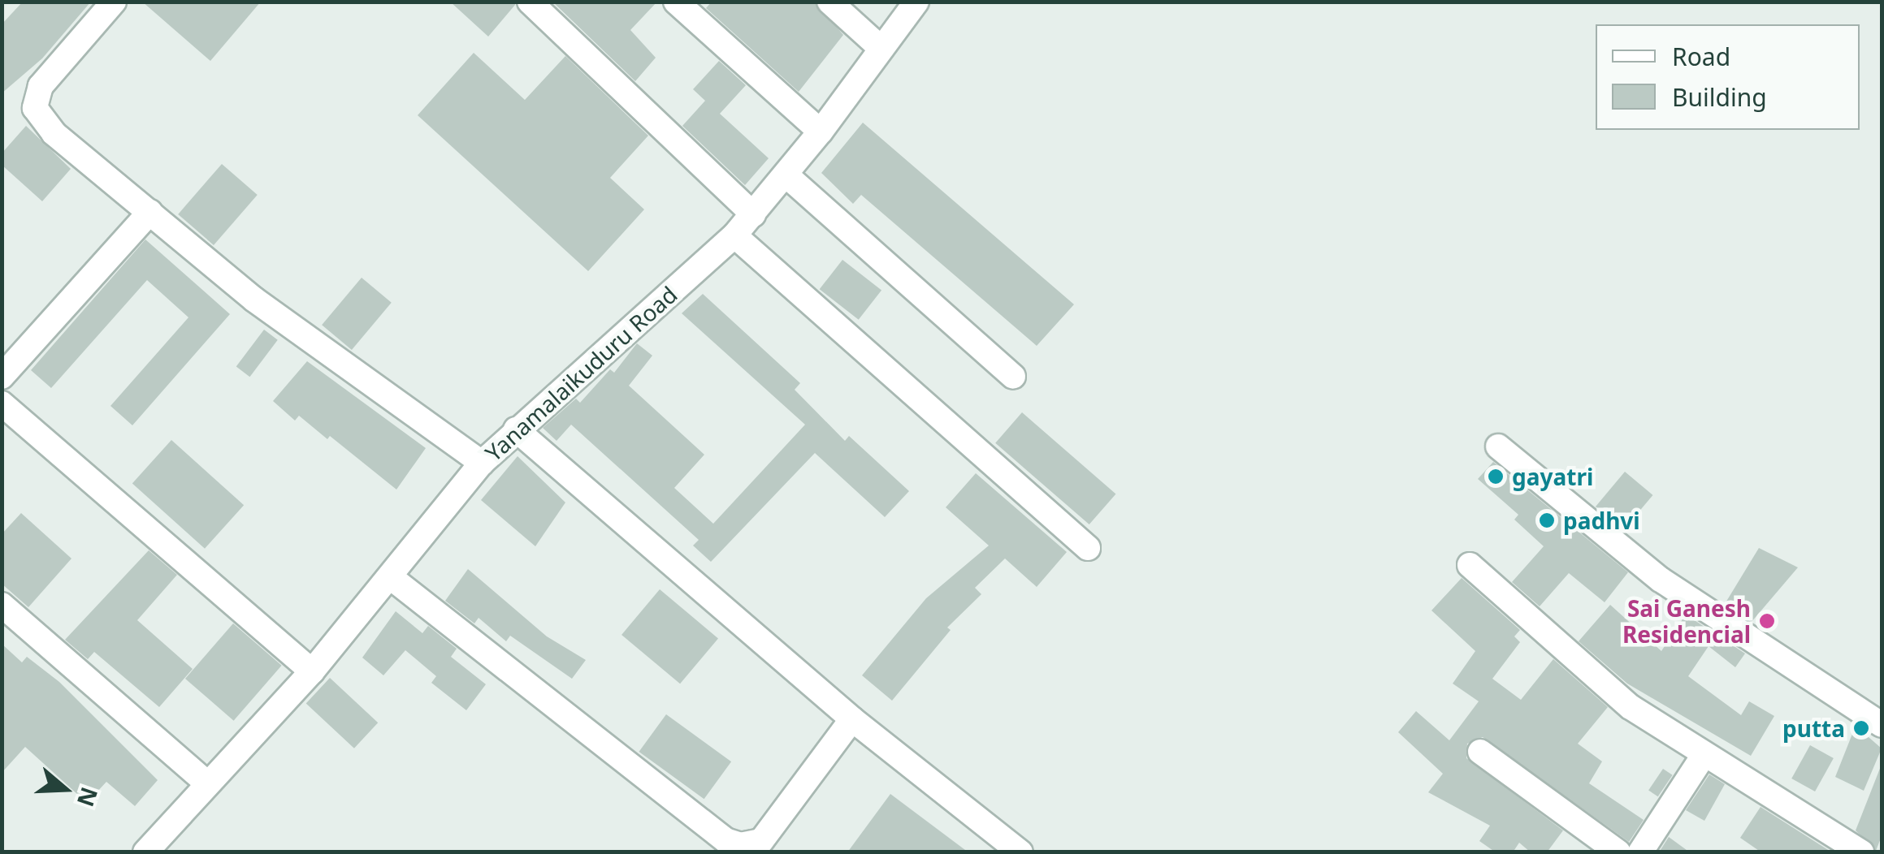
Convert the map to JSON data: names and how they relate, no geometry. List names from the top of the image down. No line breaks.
{"streets":{"street":["Yanamalaikuduru Road"]},"places":["gayatri","padhvi","Sai Ganesh Residencial","putta"],"legend":["Road","Building"],"north":"right"}
